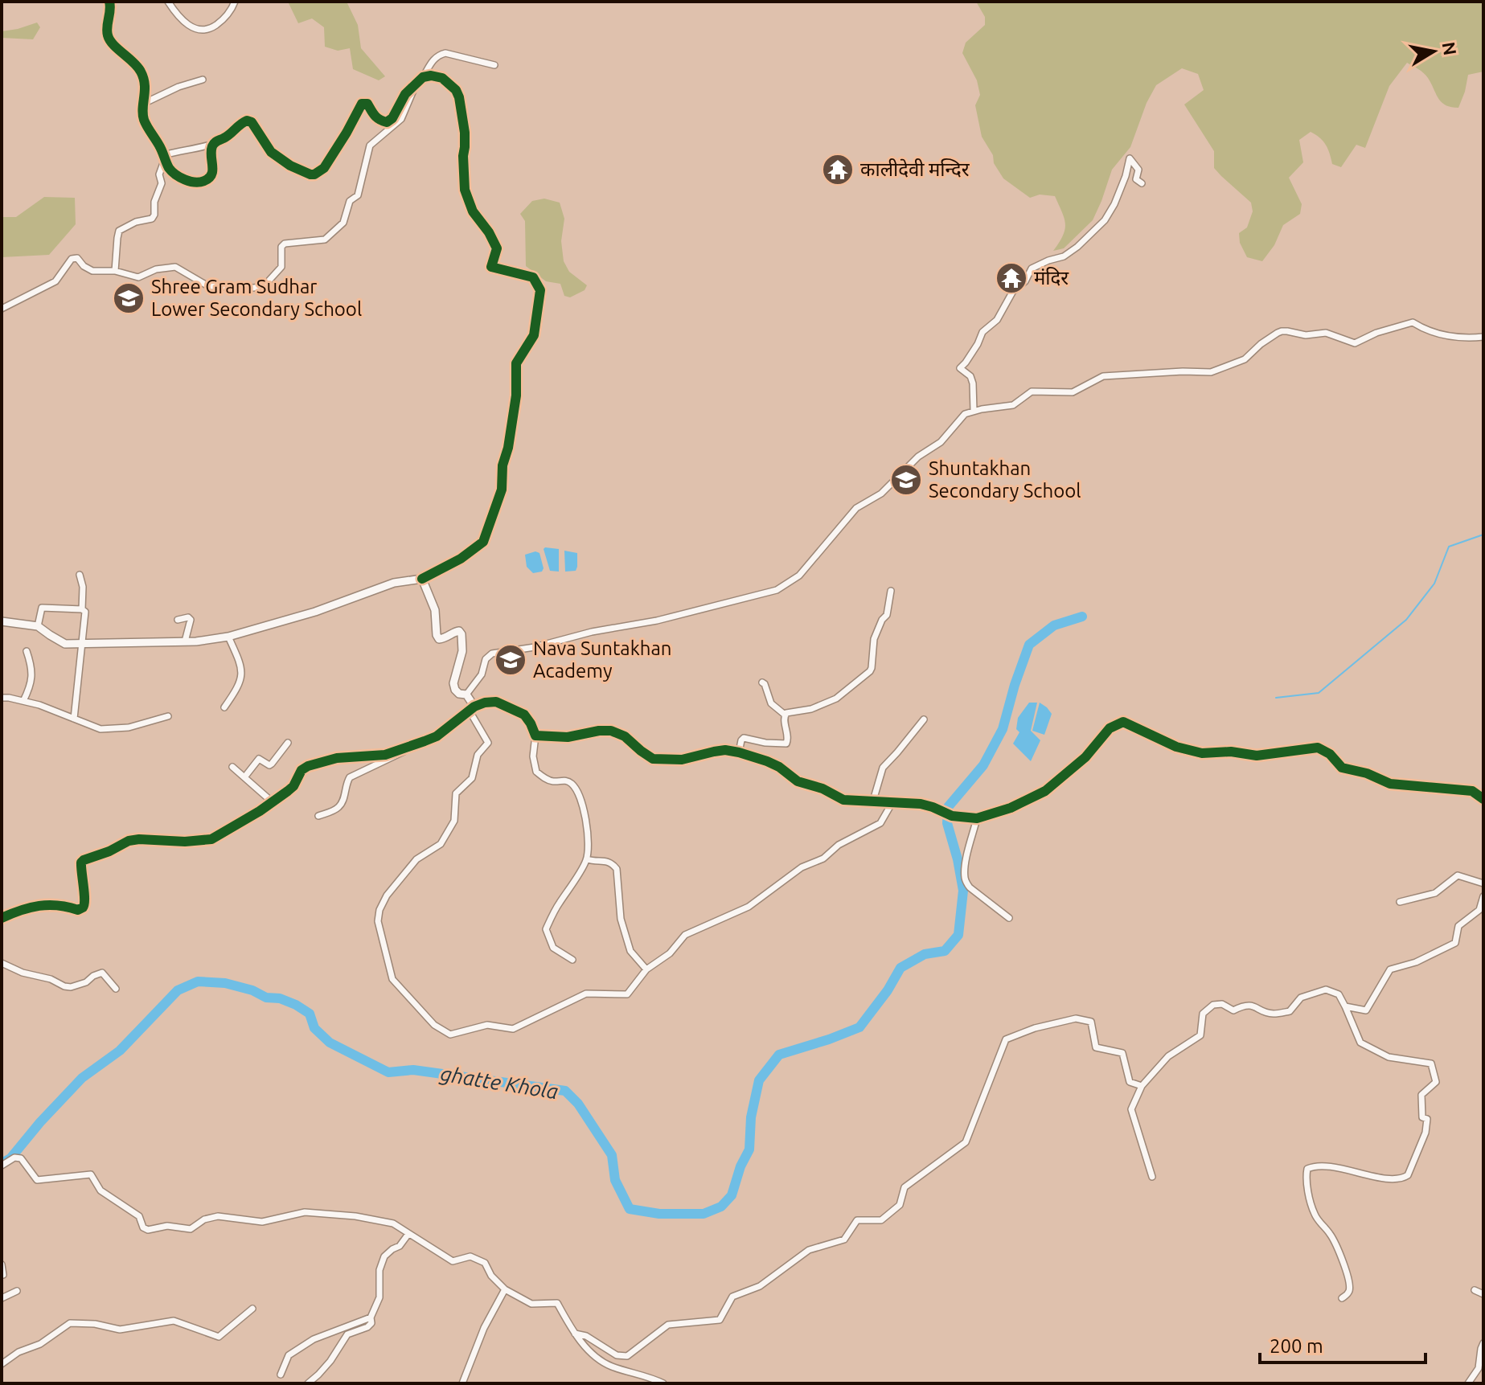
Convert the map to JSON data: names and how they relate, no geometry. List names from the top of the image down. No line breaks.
{"water":["ghatte Khola"],"places":{"temple":["कालीदेवी मन्दिर","मंदिर"],"school or university":["Shree Gram Sudhar Lower Secondary School","Shuntakhan Secondary School","Nava Suntakhan Academy"]},"scale_bar":"200 m","north":"right"}
